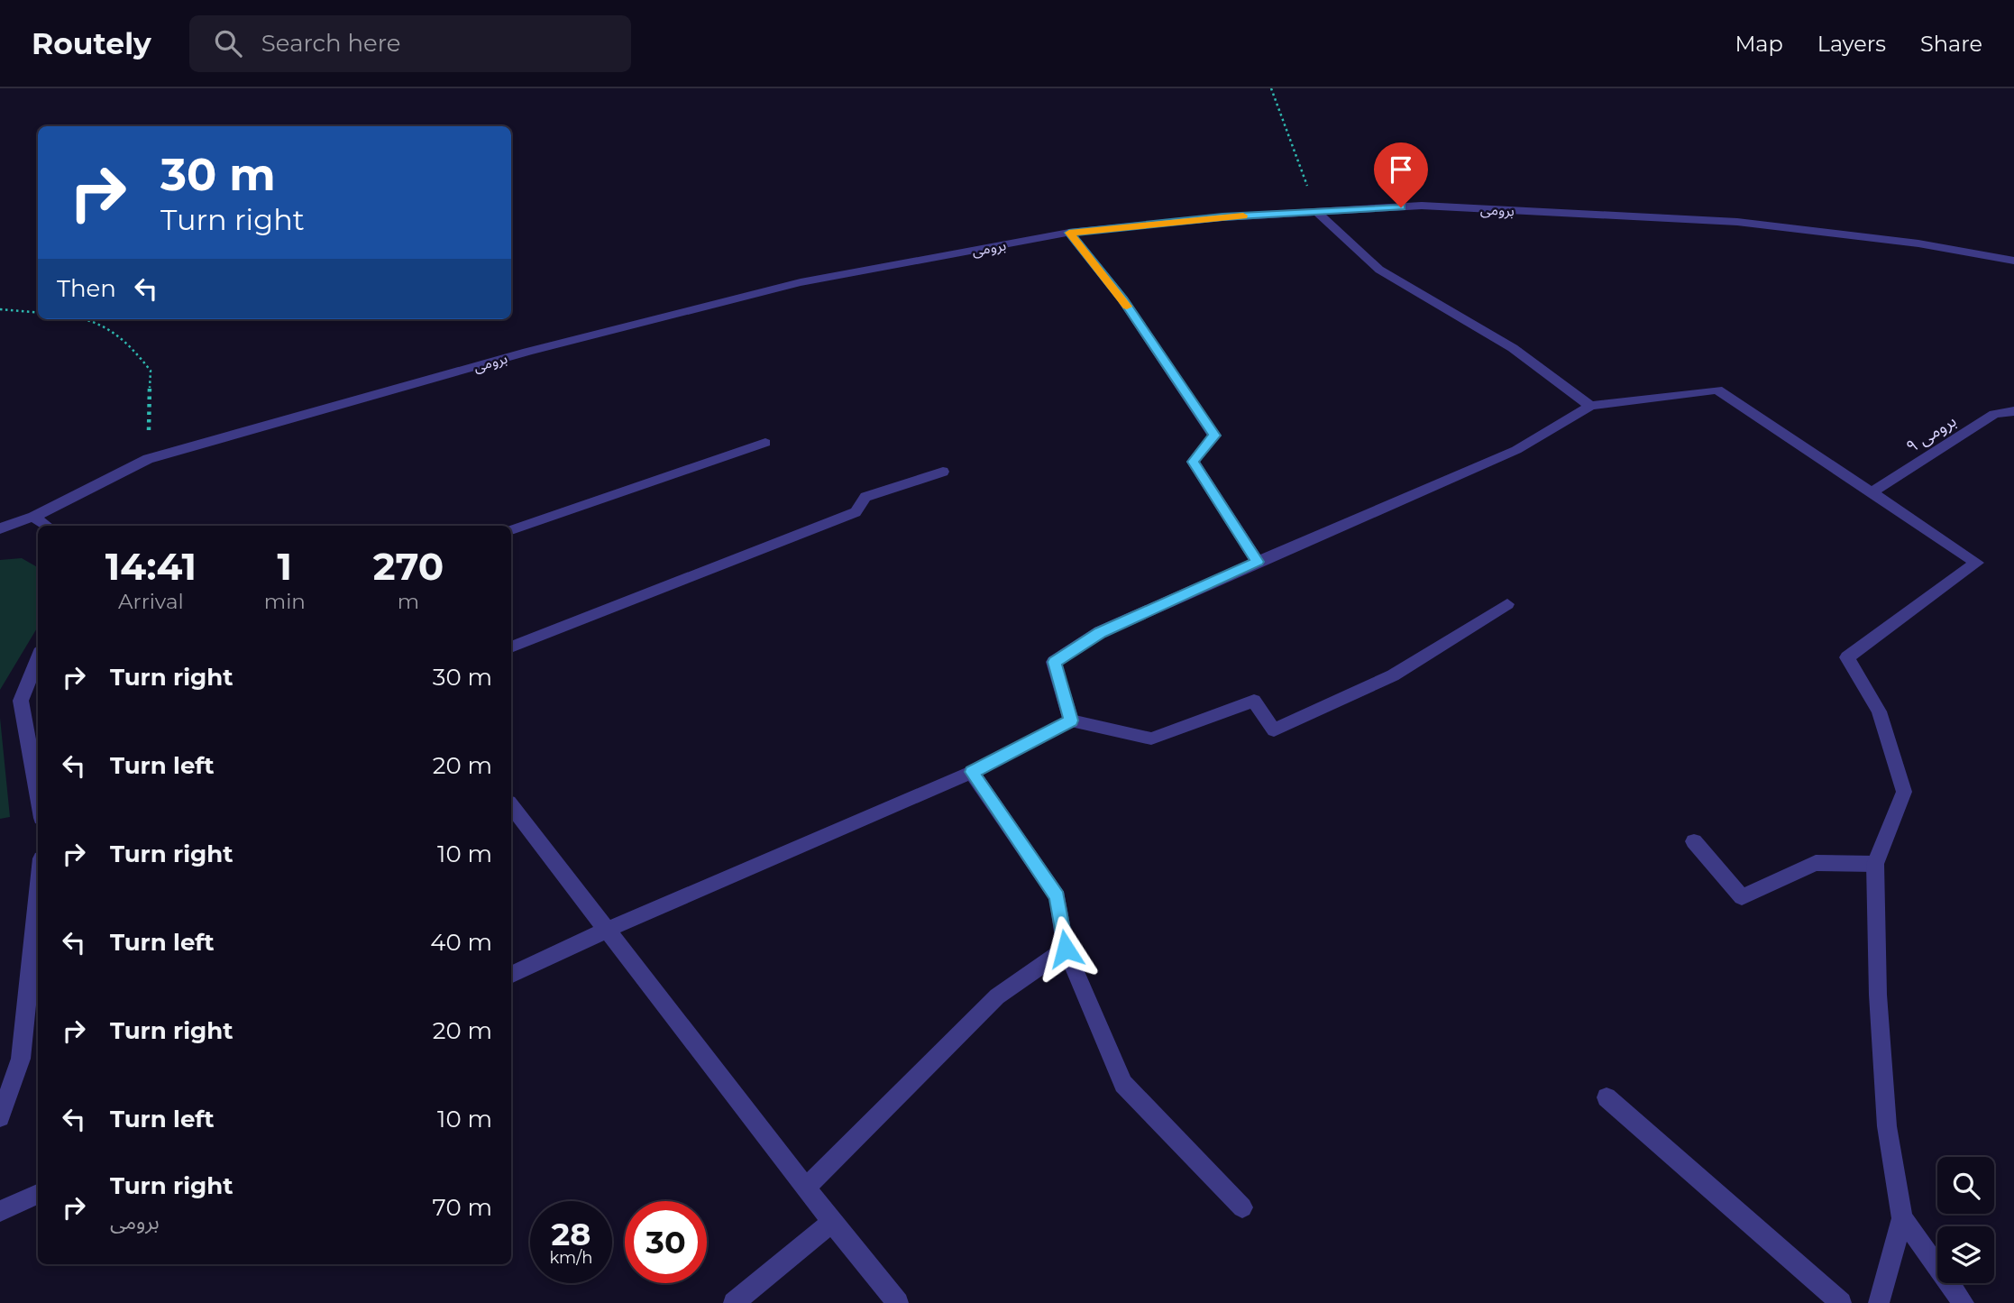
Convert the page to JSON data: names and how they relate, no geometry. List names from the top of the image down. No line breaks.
{"streets":{"street":["برومی","برومی ۹"]},"page":{"header":"Routely","search":"Search here","nav":["Map","Layers","Share"],"turn":["30 m","Turn right"],"then":"Then","eta":["14:41","Arrival","1","min","270","m"],"list":[{"name":"Turn right","value":"30 m"},{"name":"Turn left","value":"20 m"},{"name":"Turn right","value":"10 m"},{"name":"Turn left","value":"40 m"},{"name":"Turn right","value":"20 m"},{"name":"Turn left","value":"10 m"},{"name":"Turn right","note":"برومی","value":"70 m"}],"speed":"28 km/h","limit":"30"}}
